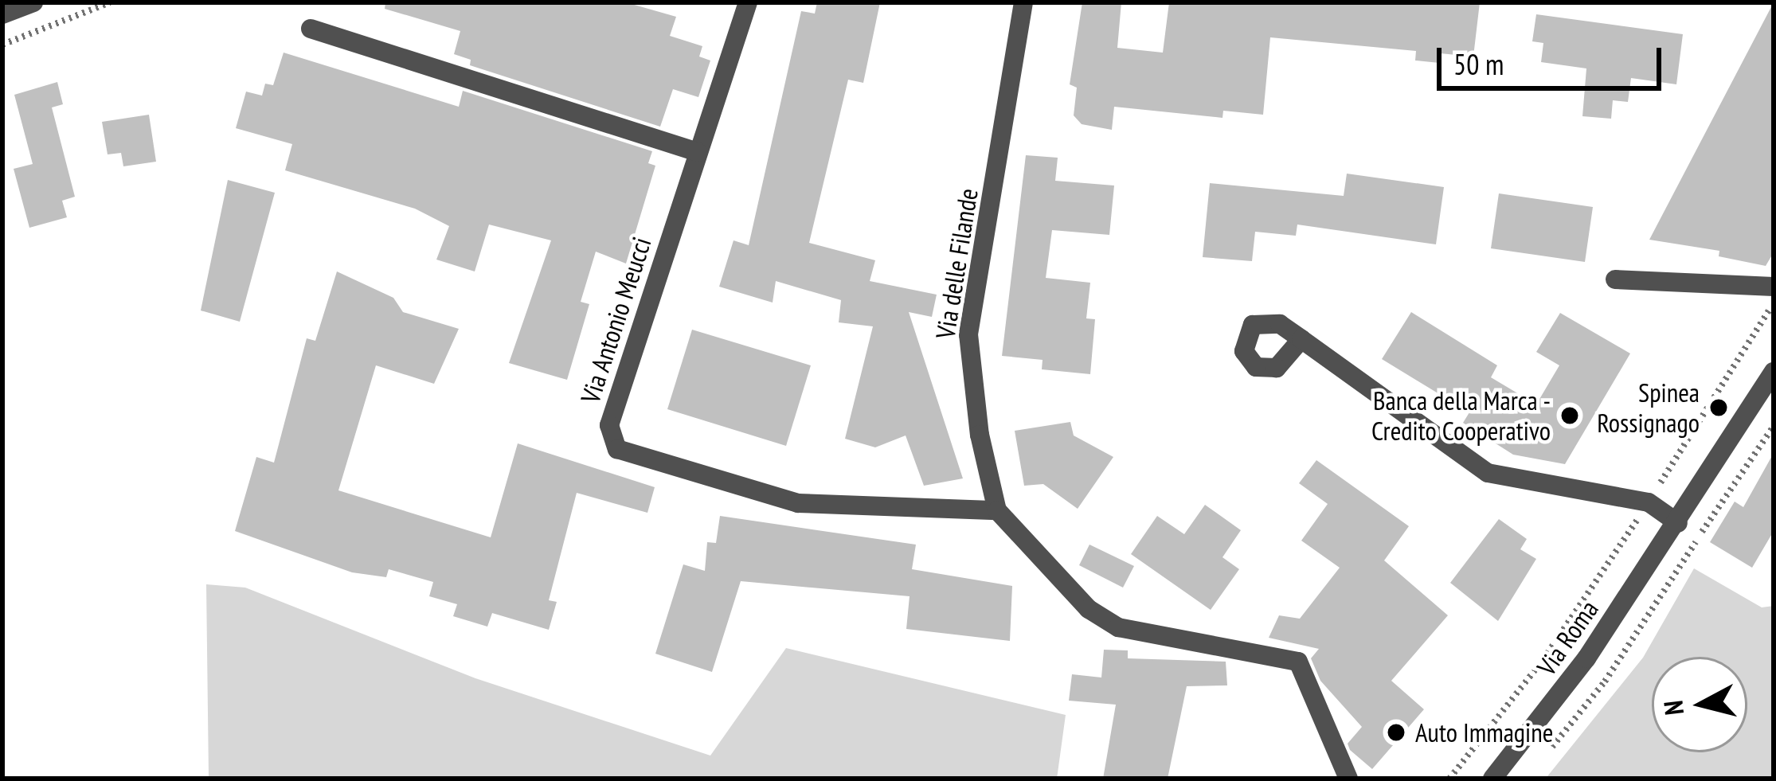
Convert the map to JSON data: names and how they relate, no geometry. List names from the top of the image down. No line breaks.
{"streets":{"street":["Via delle Filande","Via Antonio Meucci","Via Roma"]},"crossings":[["Via delle Filande","Via Antonio Meucci"]],"places":["Spinea Rossignago","Banca della Marca - Credito Cooperativo","Auto Immagine"],"scale_bar":"50 m","north":"left"}
